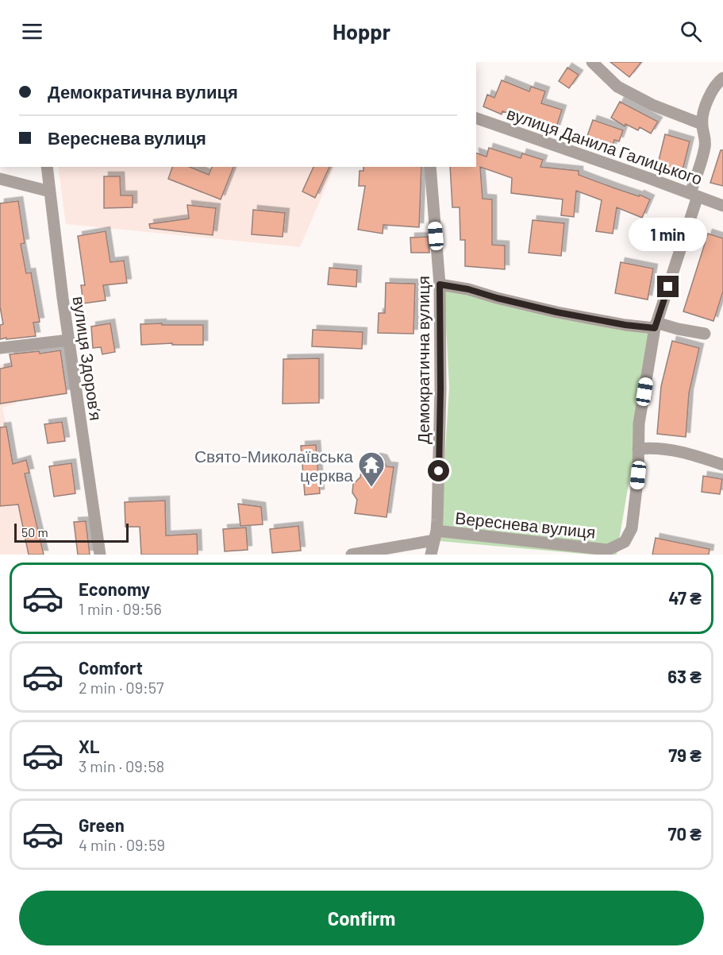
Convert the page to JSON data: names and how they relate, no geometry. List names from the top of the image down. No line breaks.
{"streets":{"street":["вулиця Данила Галицького","вулиця Здоровʼя","Демократична вулиця","Вереснева вулиця"]},"crossings":[["вулиця Данила Галицького","Вереснева вулиця"],["Демократична вулиця","Вереснева вулиця"]],"places":{"temple":["Свято-Миколаївська церква"]},"scale_bar":"50 m","page":{"header":"Hoppr","banner":["Демократична вулиця","Вереснева вулиця"],"bubble":"1 min","scale":"50 m","list":[{"name":"Economy","note":"1 min · 09:56","value":"47 ₴"},{"name":"Comfort","note":"2 min · 09:57","value":"63 ₴"},{"name":"XL","note":"3 min · 09:58","value":"79 ₴"},{"name":"Green","note":"4 min · 09:59","value":"70 ₴"}],"buttons":"Confirm"}}
